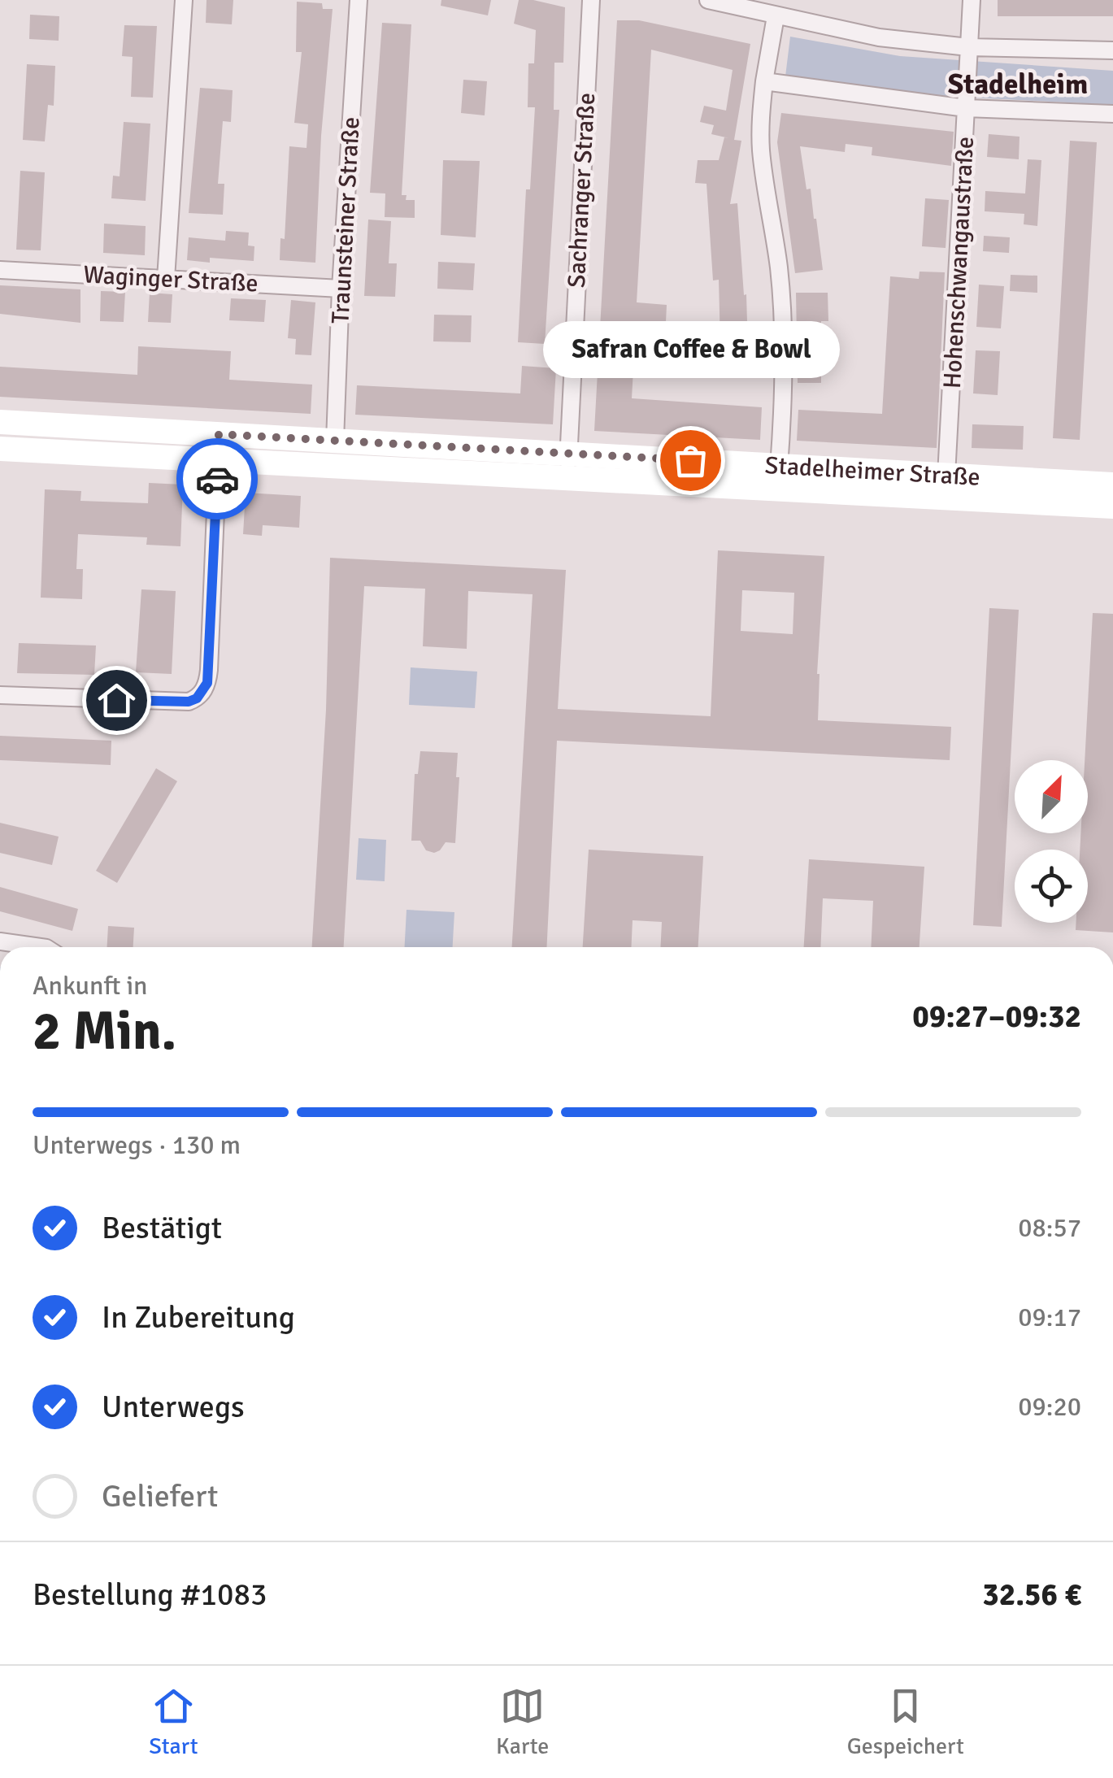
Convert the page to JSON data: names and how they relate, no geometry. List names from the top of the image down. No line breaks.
{"streets":{"main road":["Stadelheimer Straße"],"street":["Sachranger Straße","Traunsteiner Straße","Hohenschwangaustraße","Waginger Straße"]},"crossings":[["Sachranger Straße","Stadelheimer Straße"],["Traunsteiner Straße","Waginger Straße"],["Traunsteiner Straße","Stadelheimer Straße"],["Hohenschwangaustraße","Stadelheimer Straße"]],"districts":["Stadelheim"],"places":["Safran Coffee & Bowl"],"north":"top right","page":{"bubble":"Safran Coffee & Bowl","heading":["2 Min.","Ankunft in","09:27–09:32"],"panel":["Bestellung #1083","32.56 €"],"bar":"Unterwegs · 130 m","list":[["Bestätigt","08:57"],["In Zubereitung","09:17"],["Unterwegs","09:20"],"Geliefert"],"tabs":["Start","Karte","Gespeichert"]}}
